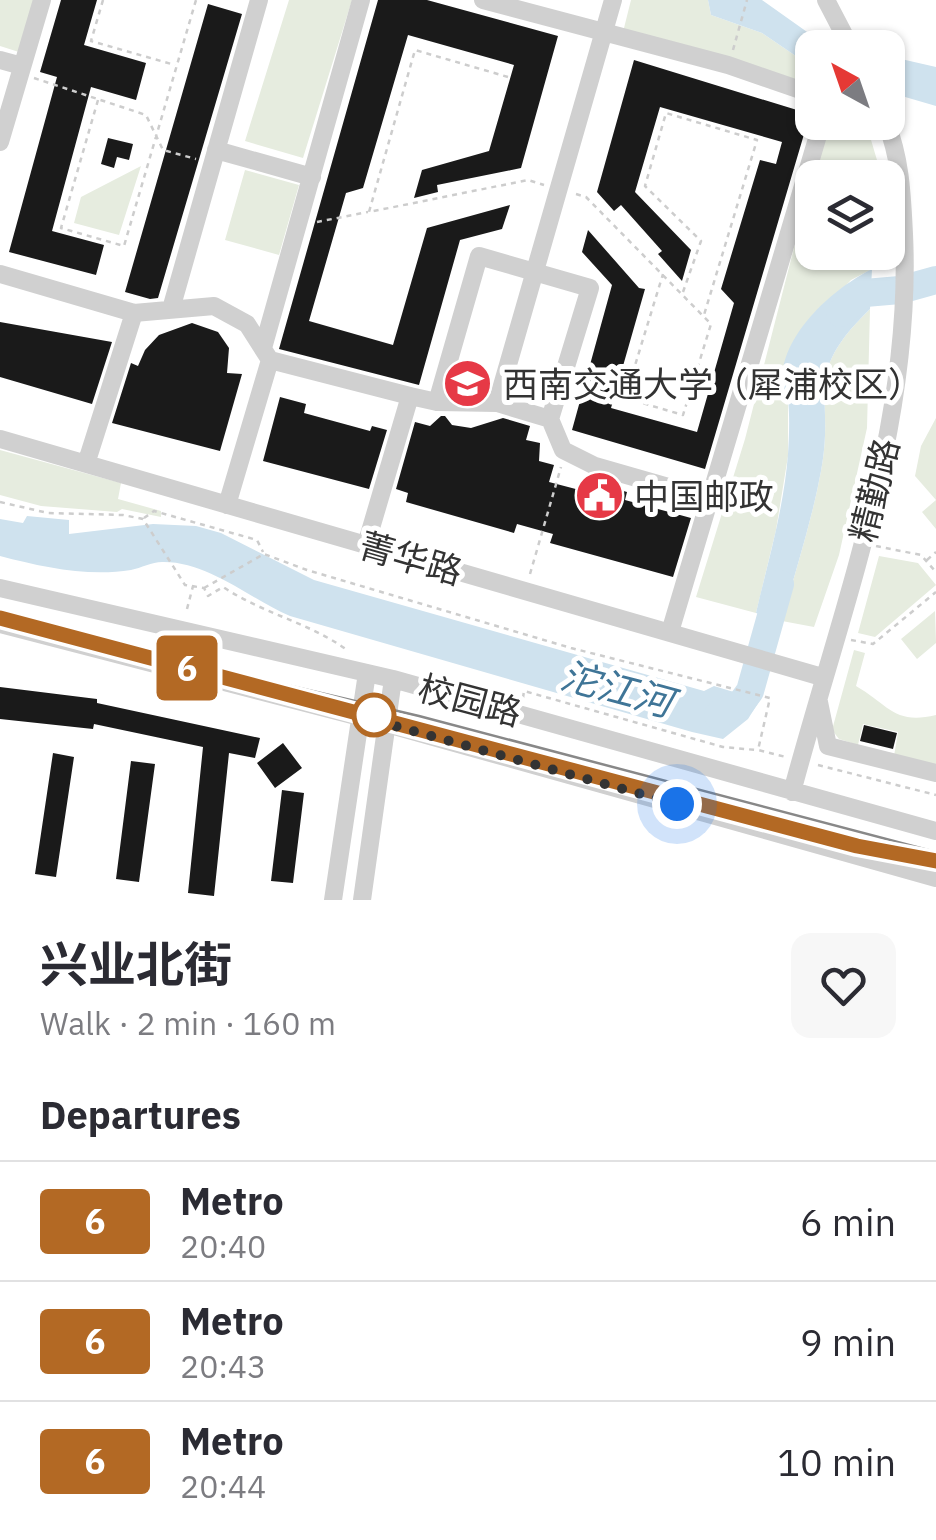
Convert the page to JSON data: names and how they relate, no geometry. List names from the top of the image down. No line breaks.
{"streets":{"street":["精勤路","菁华路","校园路"]},"crossings":[["精勤路","菁华路"],["精勤路","校园路"]],"water":["沱江河"],"places":{"school or university":["西南交通大学（犀浦校区）"],"public building":["中国邮政"]},"lines":["metro line 6"],"north":"top left","page":{"on_map":"6","heading":[["兴业北街","Walk · 2 min · 160 m"],"Departures"],"list":[{"mark":"6","name":"Metro","note":"20:40","value":"6 min"},{"mark":"6","name":"Metro","note":"20:43","value":"9 min"},{"mark":"6","name":"Metro","note":"20:44","value":"10 min"}]}}
